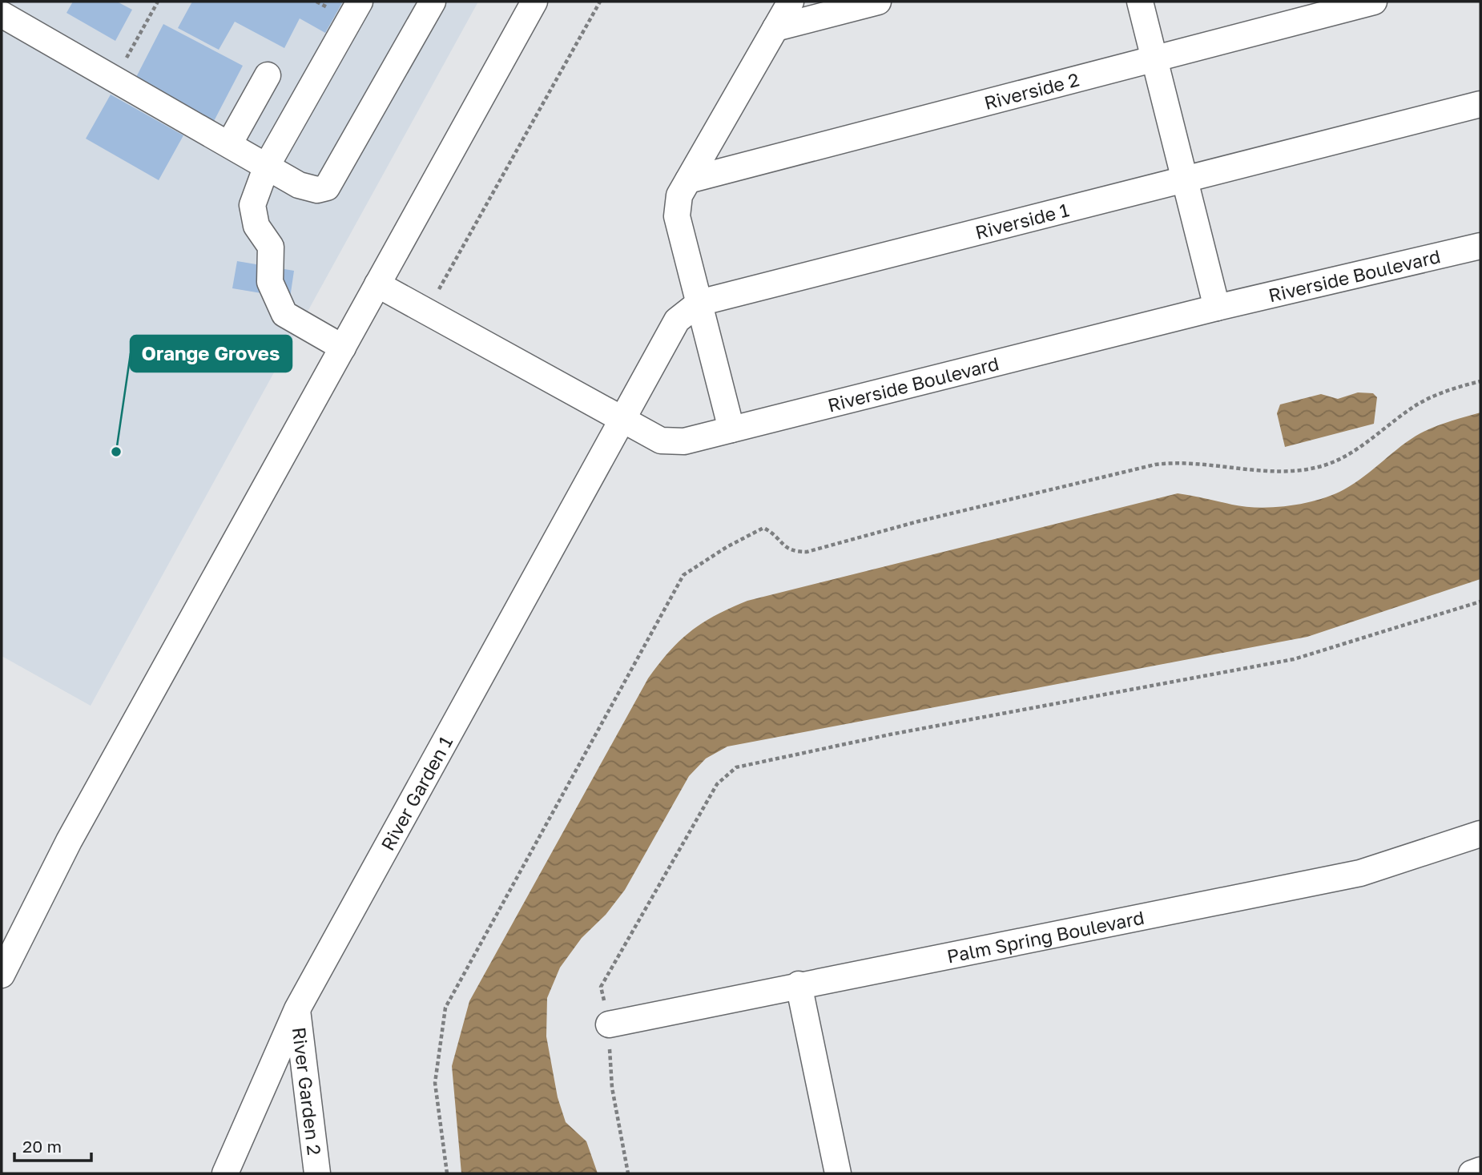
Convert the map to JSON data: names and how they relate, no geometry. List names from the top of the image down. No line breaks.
{"streets":{"street":["Riverside 2","Riverside 1","Riverside Boulevard","River Garden 1","Palm Spring Boulevard","River Garden 2"]},"crossings":[["Riverside 1","Riverside Boulevard"],["Riverside 1","River Garden 1"],["Riverside Boulevard","River Garden 1"],["River Garden 1","River Garden 2"]],"places":["Orange Groves"],"scale_bar":"20 m"}
